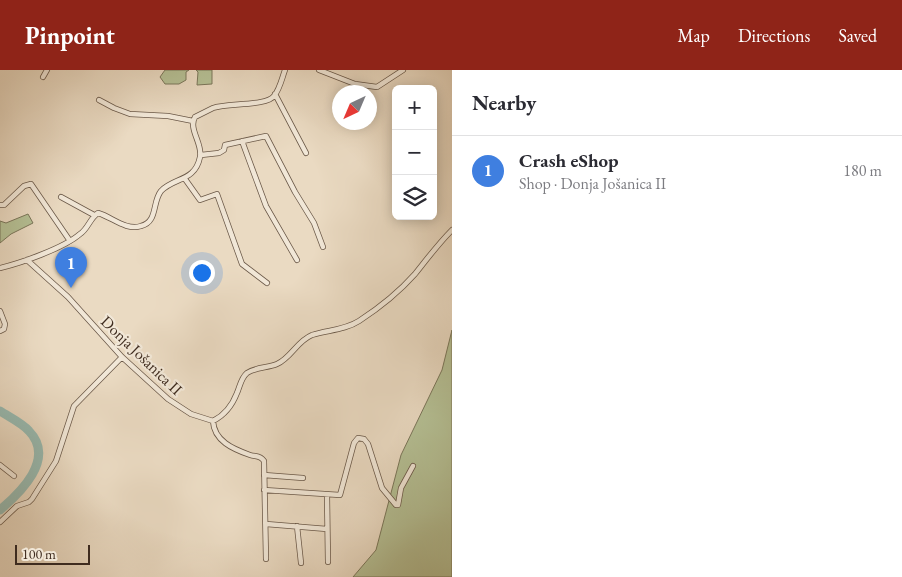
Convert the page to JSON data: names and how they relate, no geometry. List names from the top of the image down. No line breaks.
{"streets":{"street":["Donja Jošanica II"]},"scale_bar":"100 m","north":"bottom left","page":{"header":"Pinpoint","nav":["Map","Directions","Saved"],"heading":"Nearby","map_buttons":["+","−"],"list":[{"mark":"1","name":"Crash eShop","note":"Shop · Donja Jošanica II","value":"180 m"}],"pins":"1","scale":"100 m"}}
